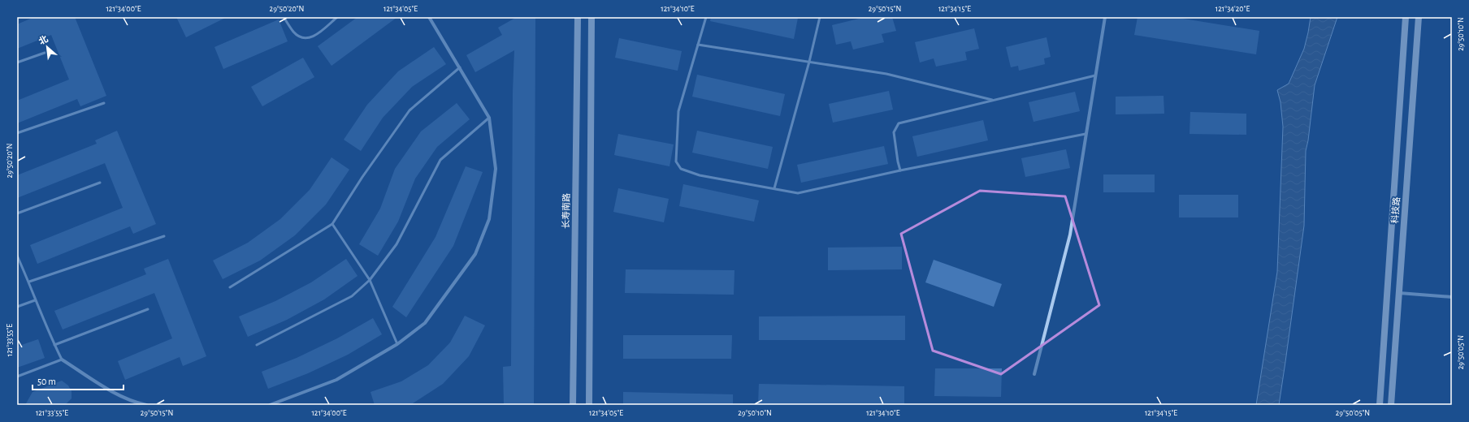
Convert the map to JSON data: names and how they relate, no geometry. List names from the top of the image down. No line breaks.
{"streets":{"main road":["科技路","长寿南路"]},"scale_bar":"50 m","north":"top left","coordinates":["121°34'00\"E","29°50'20\"N","121°34'05\"E","121°34'10\"E","29°50'15\"N","121°34'15\"E","121°34'20\"E","29°50'10\"N","121°33'55\"E","29°50'05\"N"]}
